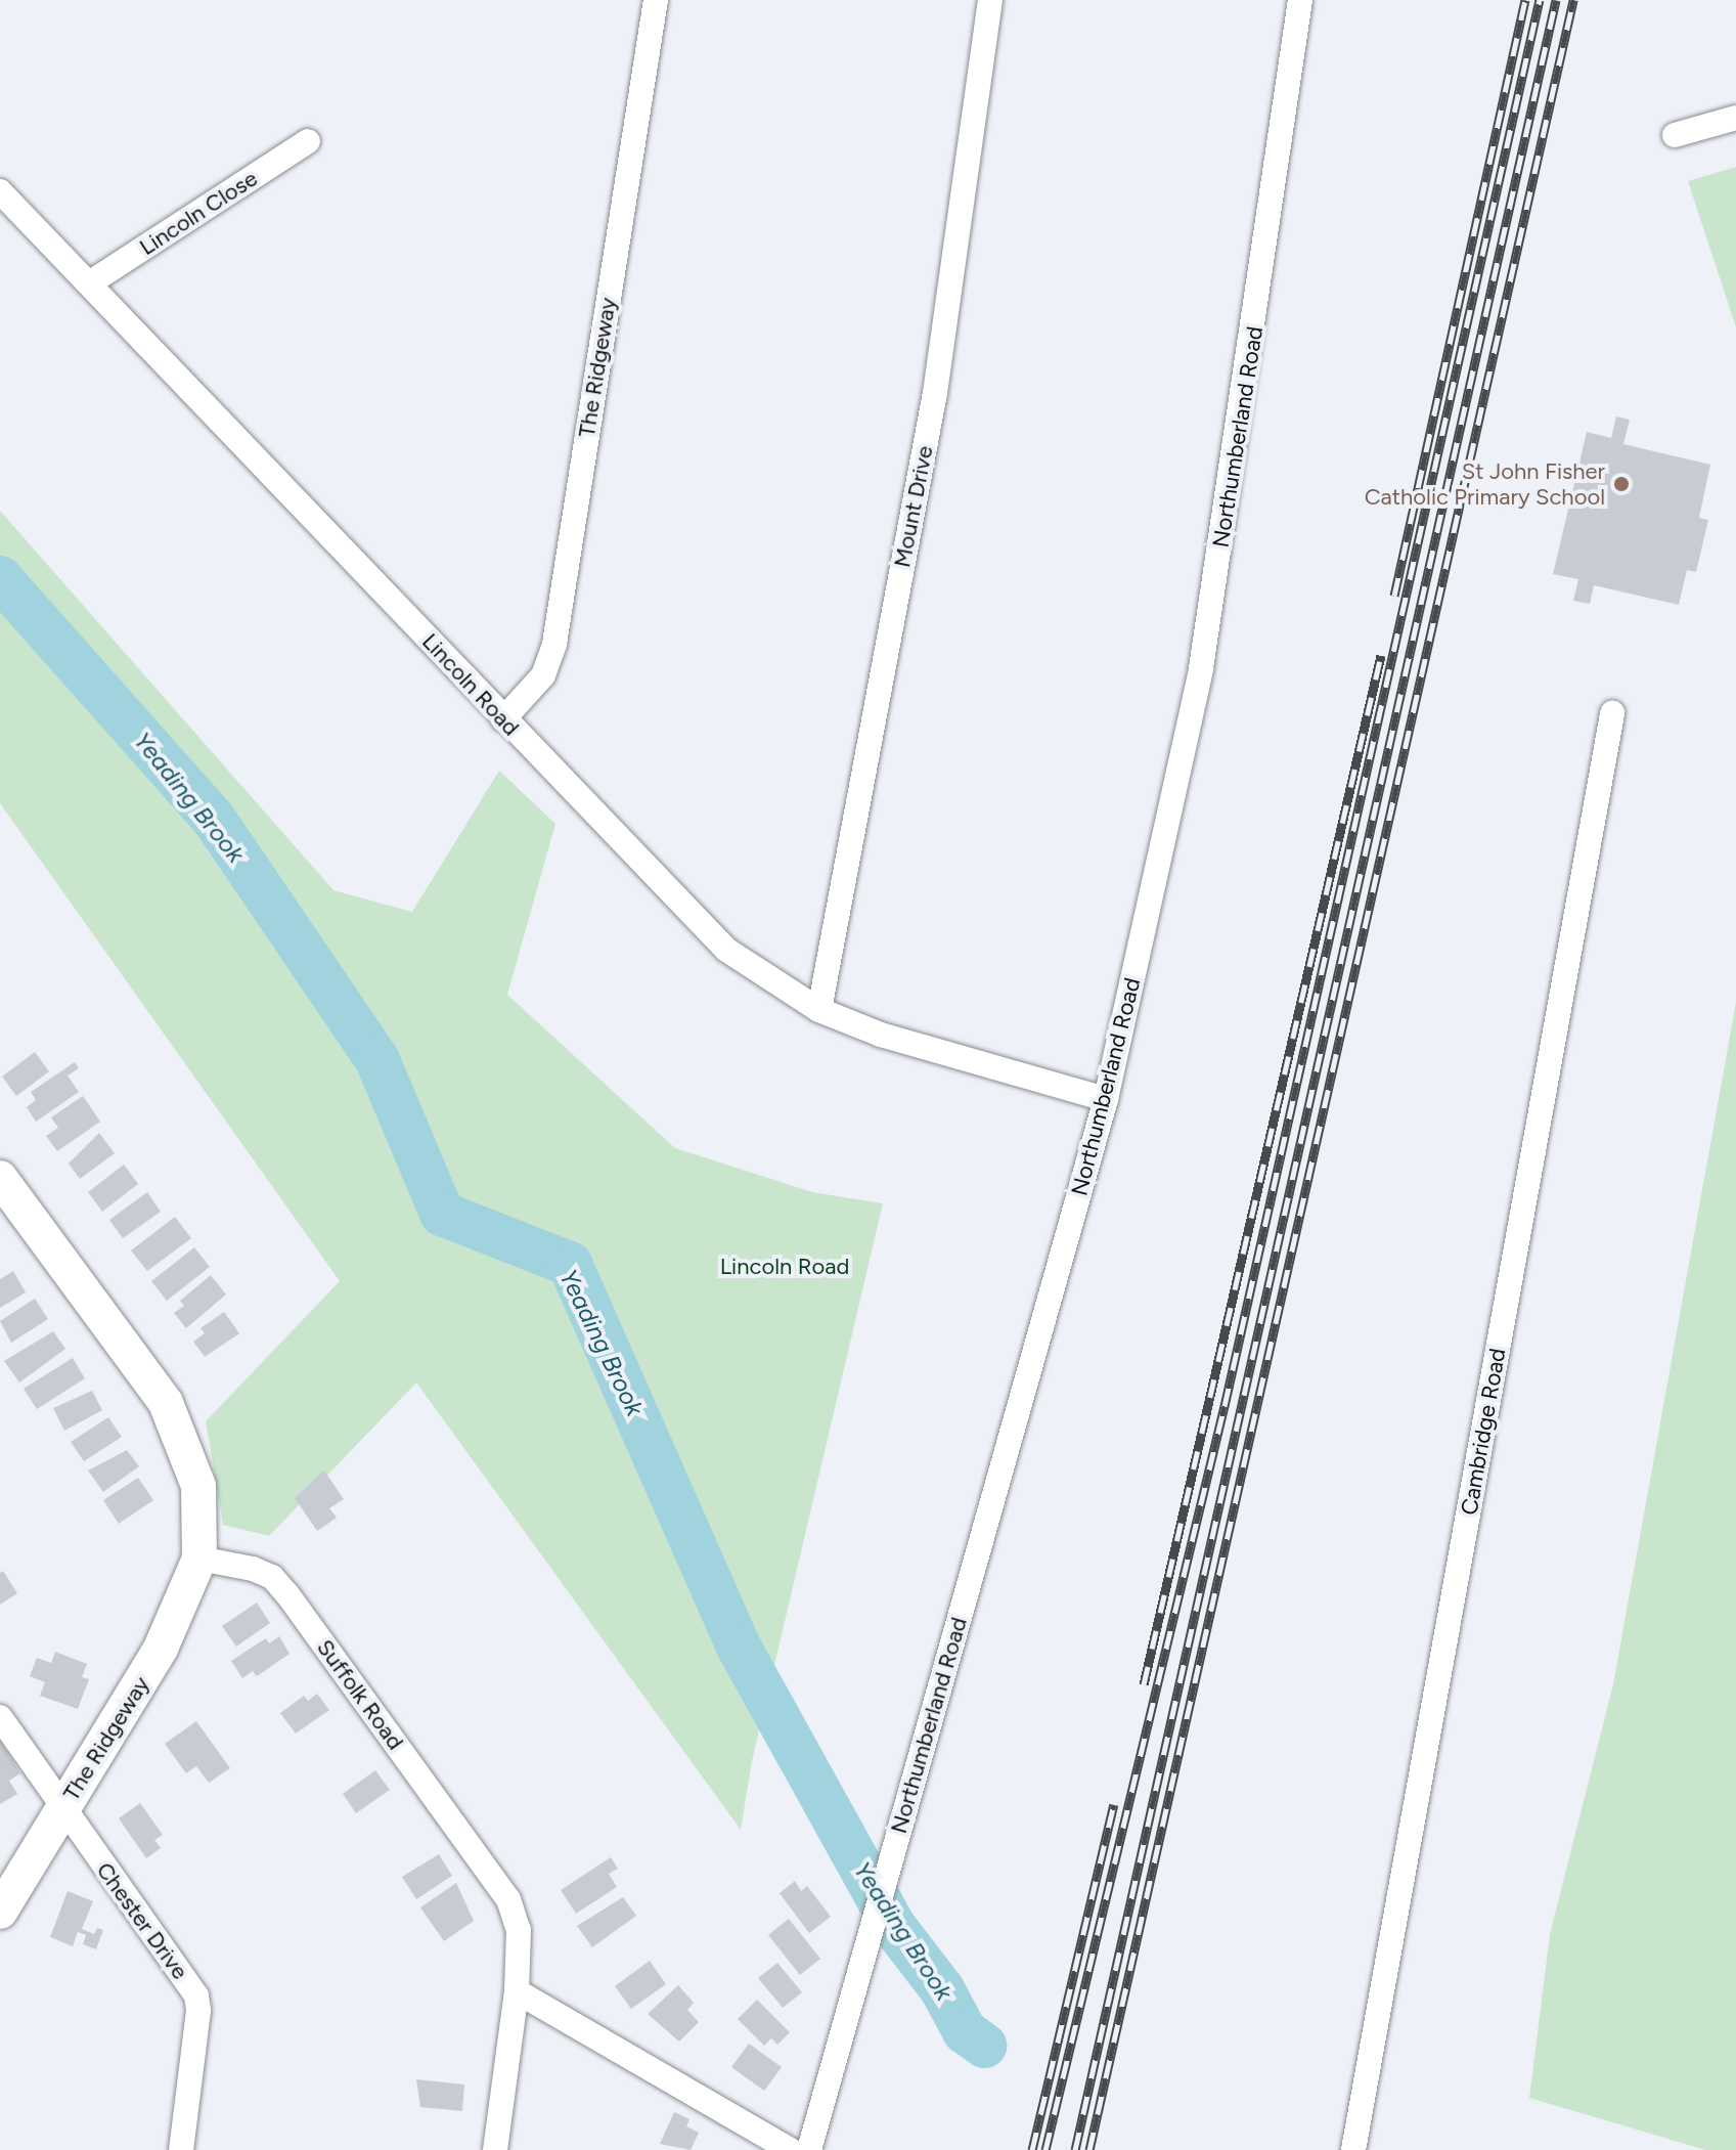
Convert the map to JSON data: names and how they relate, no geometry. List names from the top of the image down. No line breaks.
{"streets":{"street":["Lincoln Close","The Ridgeway","Northumberland Road","Mount Drive","Lincoln Road","Cambridge Road","Suffolk Road","Chester Drive"]},"crossings":[["Lincoln Close","Lincoln Road"],["The Ridgeway","Lincoln Road"],["The Ridgeway","Suffolk Road"],["The Ridgeway","Chester Drive"],["Northumberland Road","Lincoln Road"],["Mount Drive","Lincoln Road"]],"water":["Yeading Brook"],"parks":["Lincoln Road"],"places":["St John Fisher Catholic Primary School"]}
